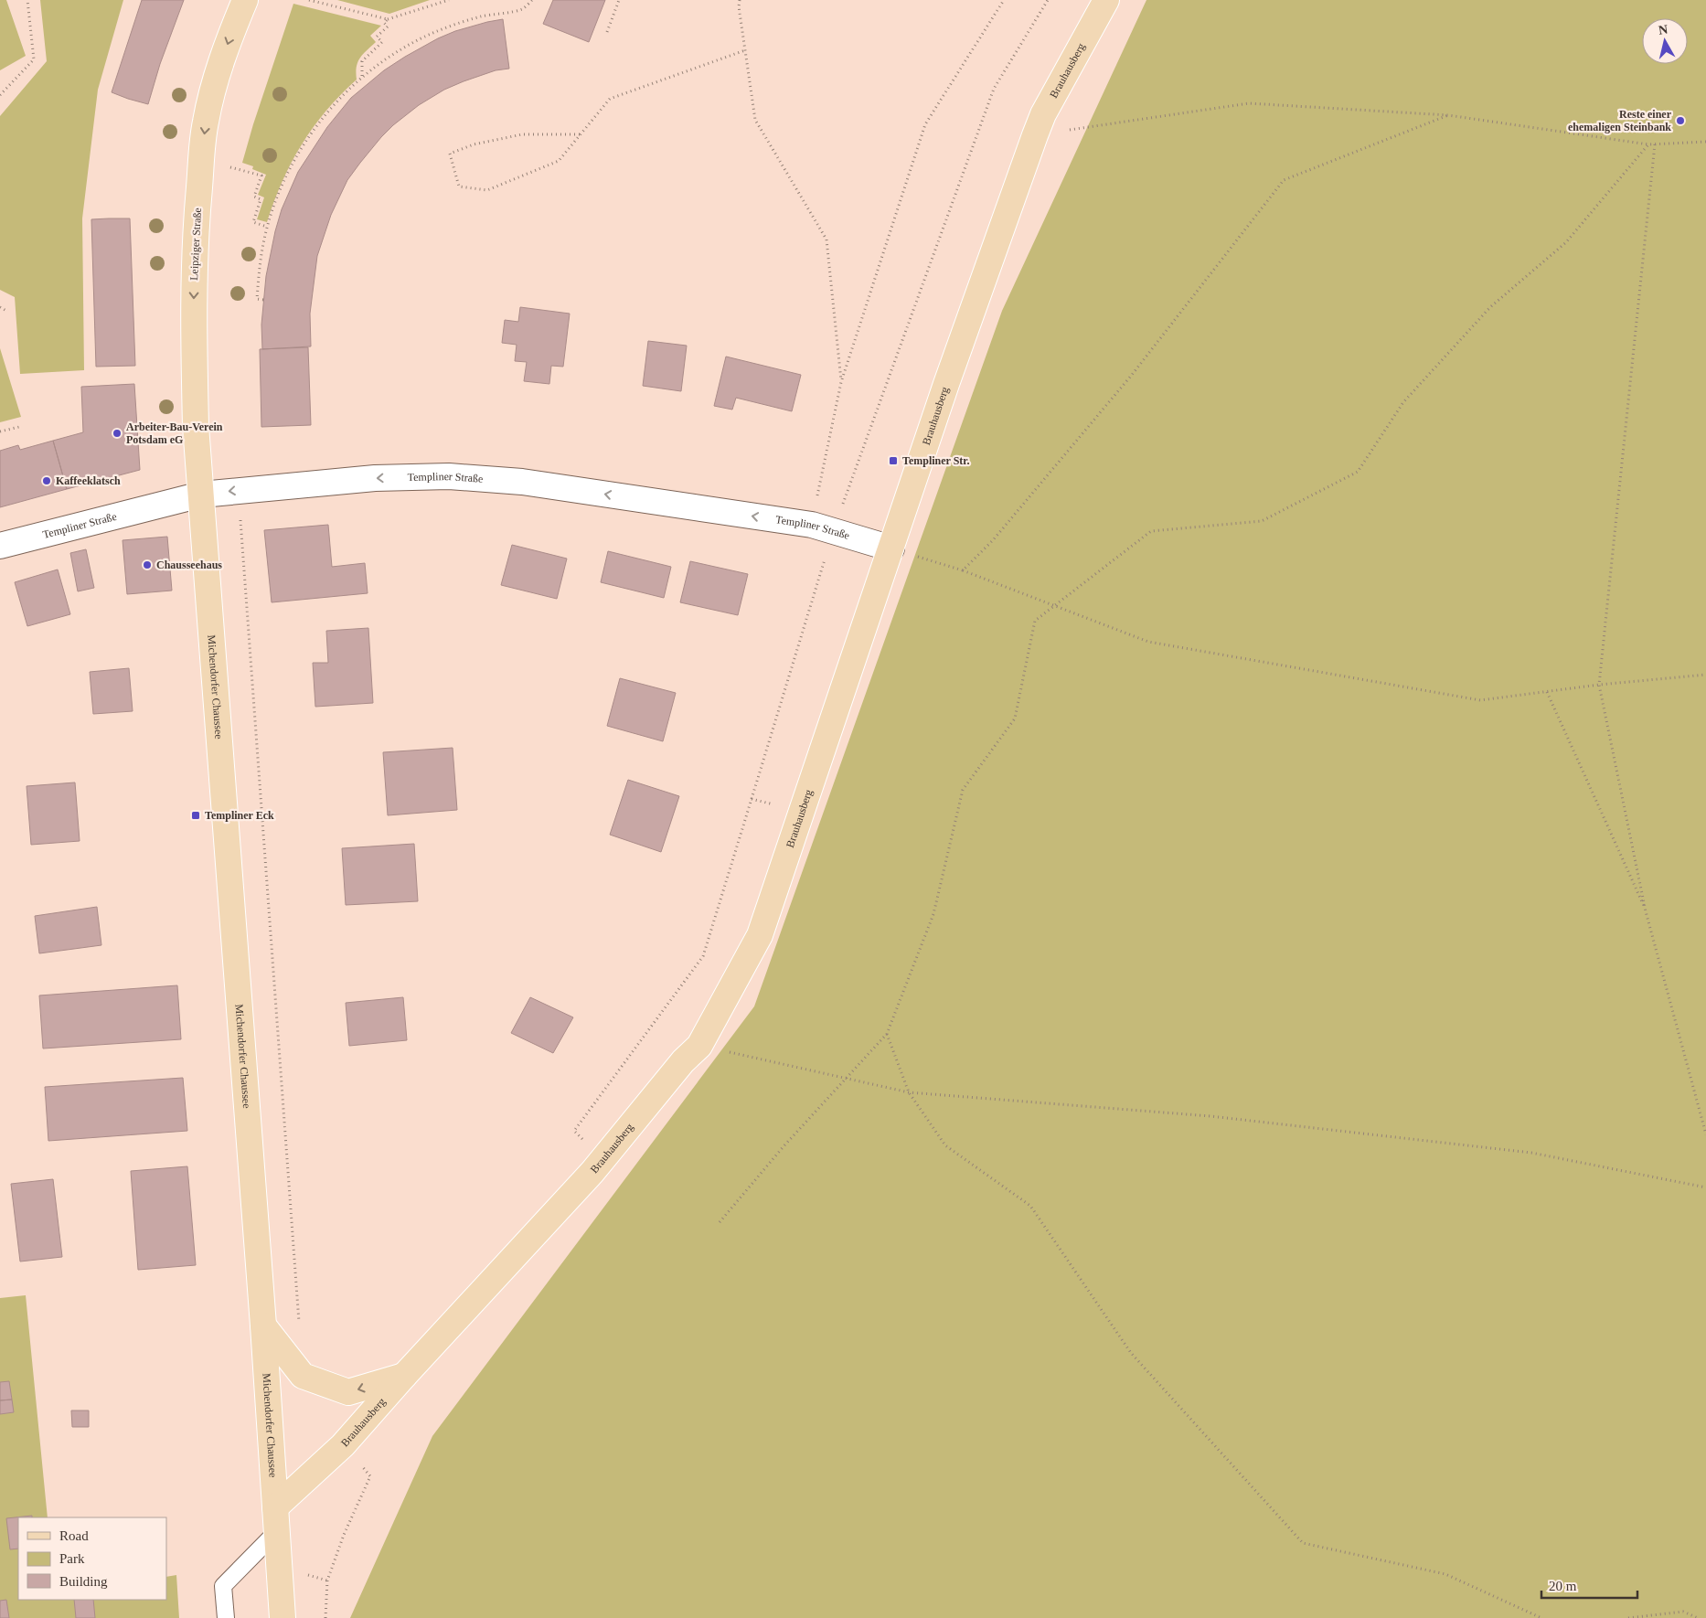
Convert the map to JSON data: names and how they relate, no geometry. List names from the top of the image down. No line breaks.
{"streets":{"main road":["Brauhausberg","Leipziger Straße","Michendorfer Chaussee"],"street":["Templiner Straße"]},"crossings":[["Brauhausberg","Templiner Straße"],["Brauhausberg","Michendorfer Chaussee"],["Leipziger Straße","Templiner Straße"],["Leipziger Straße","Michendorfer Chaussee"],["Templiner Straße","Michendorfer Chaussee"]],"one_way":["Leipziger Straße","Templiner Straße"],"places":{"other":["Reste einer ehemaligen Steinbank","Arbeiter-Bau-Verein Potsdam eG","Kaffeeklatsch","Chausseehaus"],"transit":["Templiner Str.","Templiner Eck"]},"legend":["Road","Park","Building"],"scale_bar":"20 m","north":"top"}
